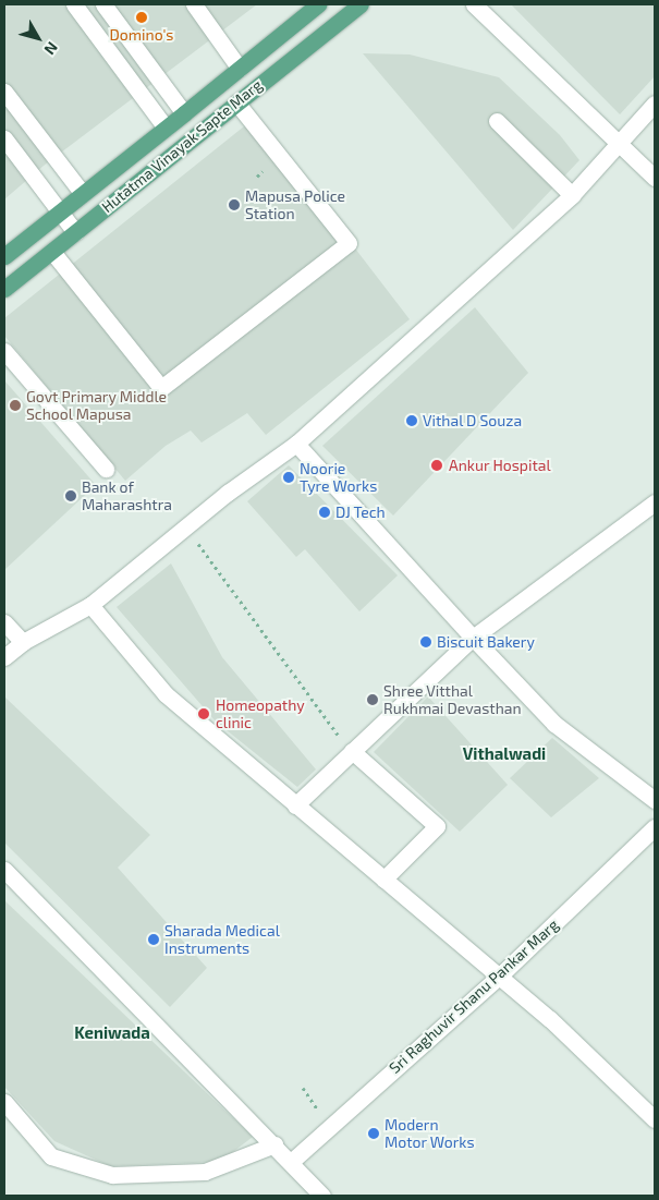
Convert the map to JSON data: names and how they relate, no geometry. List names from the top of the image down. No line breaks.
{"streets":{"main road":["Hutatma Vinayak Sapte Marg"],"street":["Sri Raghuvir Shanu Pankar Marg"]},"districts":["Vithalwadi","Keniwada"],"places":["Domino's","Mapusa Police Station","Govt Primary Middle School Mapusa","Vithal D Souza","Ankur Hospital","Noorie Tyre Works","Bank of Maharashtra","DJ Tech","Biscuit Bakery","Shree Vitthal Rukhmai Devasthan","Homeopathy clinic","Sharada Medical Instruments","Modern Motor Works"],"north":"bottom right"}
